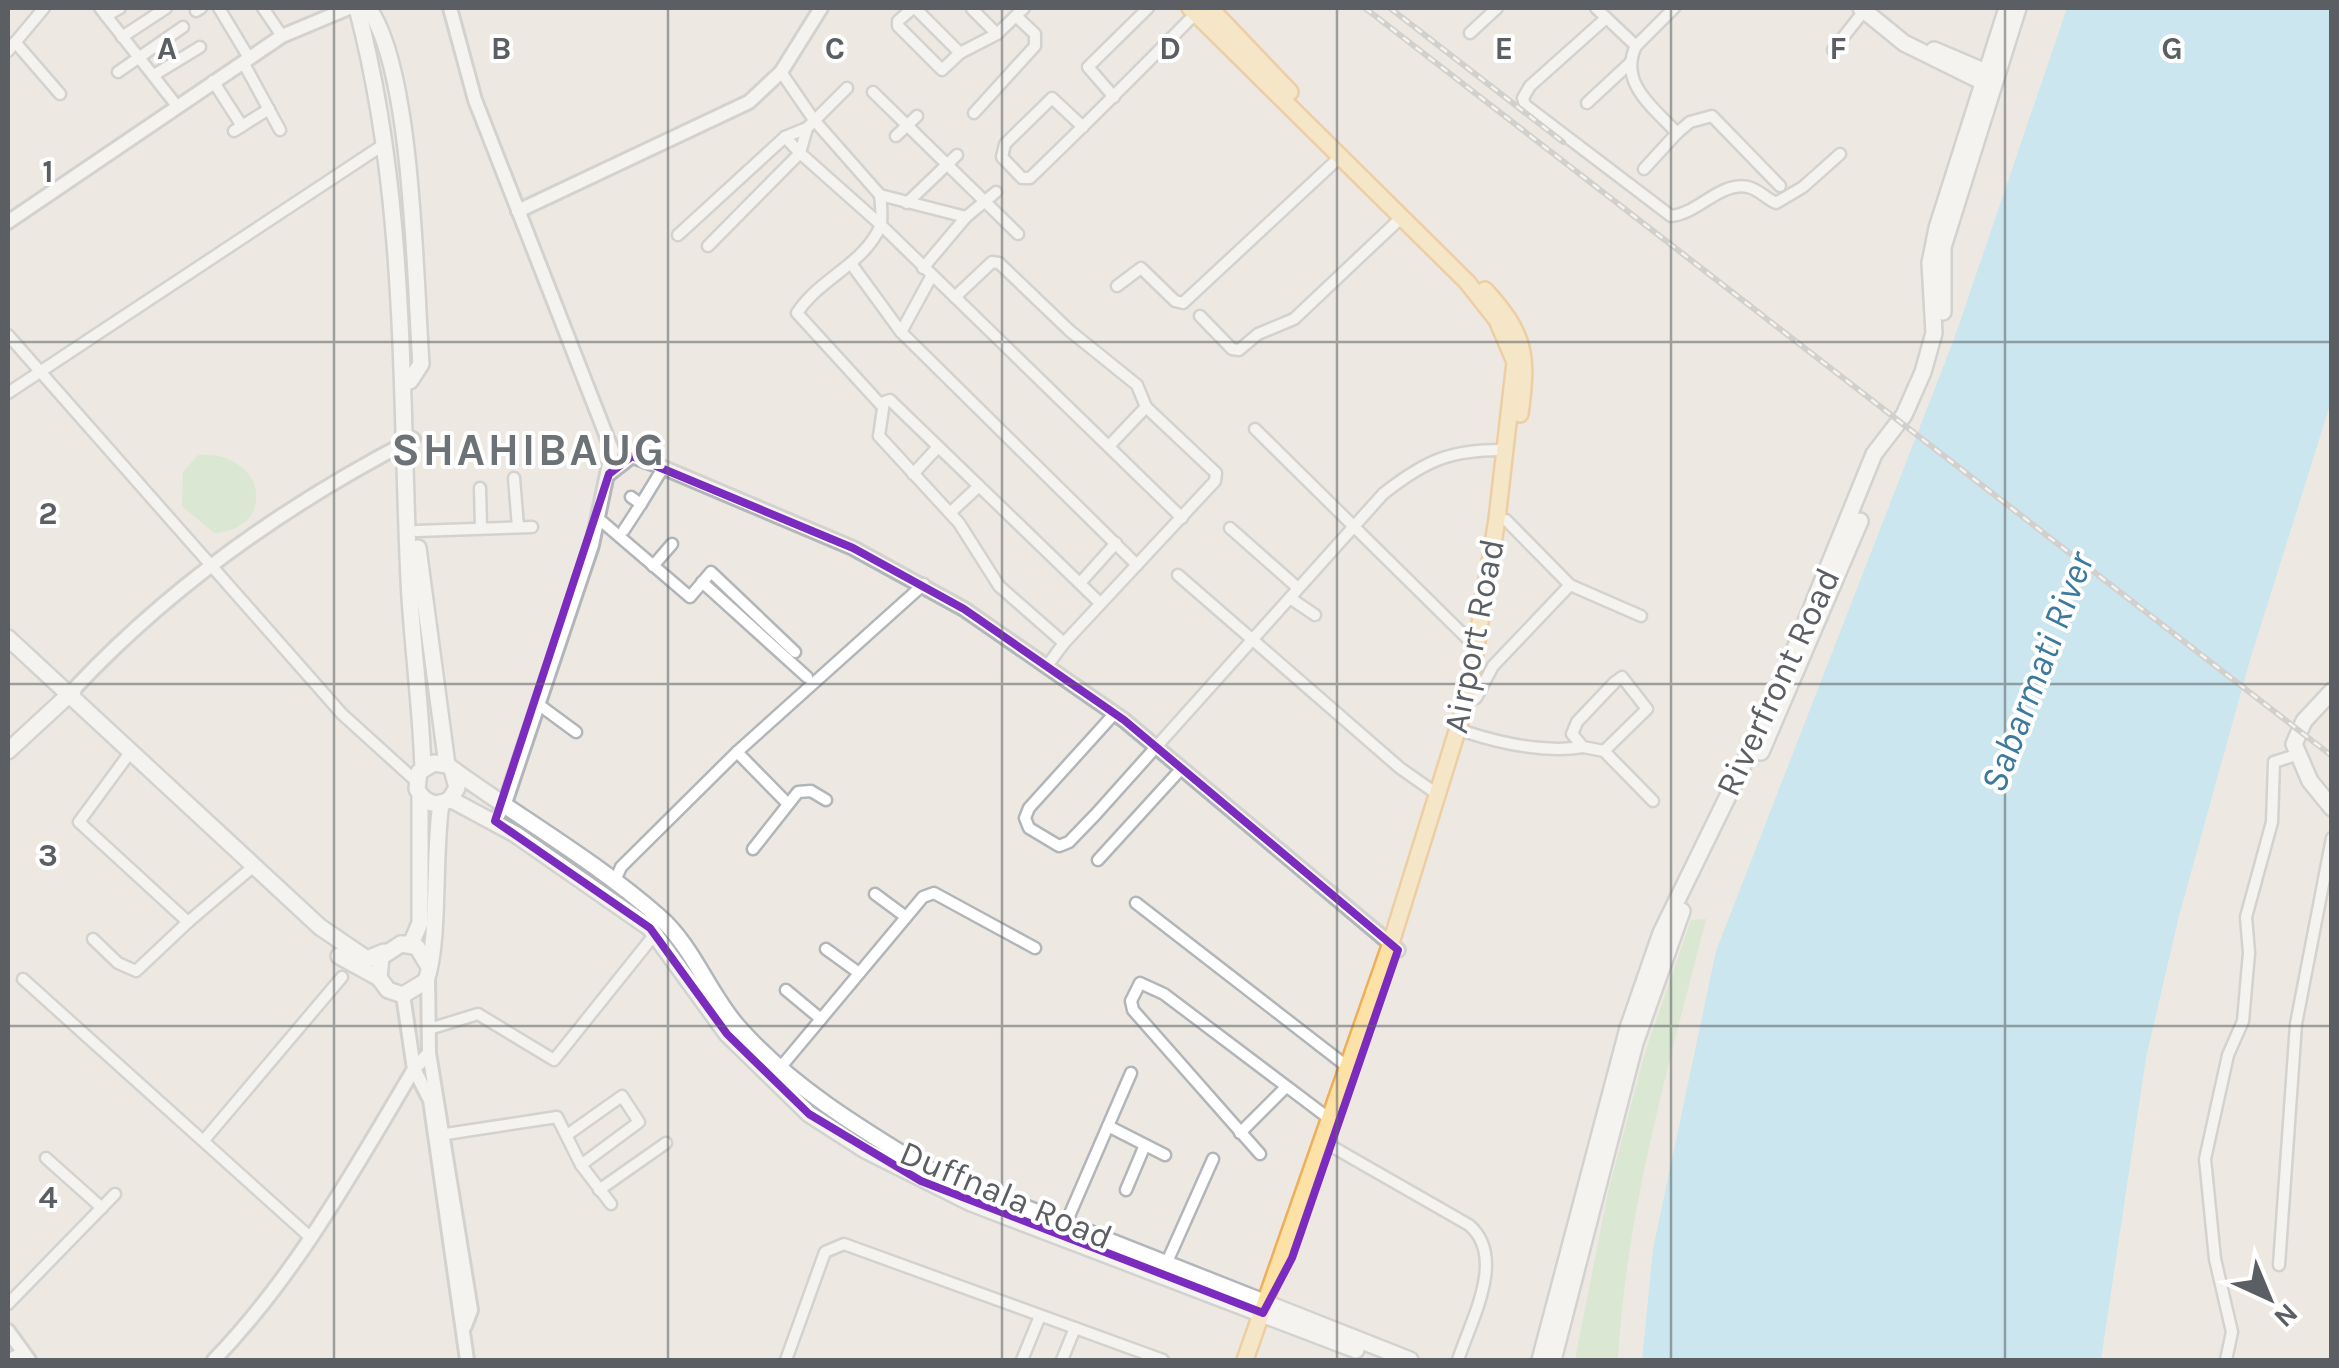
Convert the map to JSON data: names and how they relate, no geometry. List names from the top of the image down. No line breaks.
{"streets":{"main road":["Airport Road","Riverfront Road","Duffnala Road"]},"crossings":[["Airport Road","Duffnala Road"]],"districts":["SHAHIBAUG"],"water":["Sabarmati River"],"north":"bottom right","grid":{"columns":["A","B","C","D","E","F","G"],"rows":["1","2","3","4"]}}
